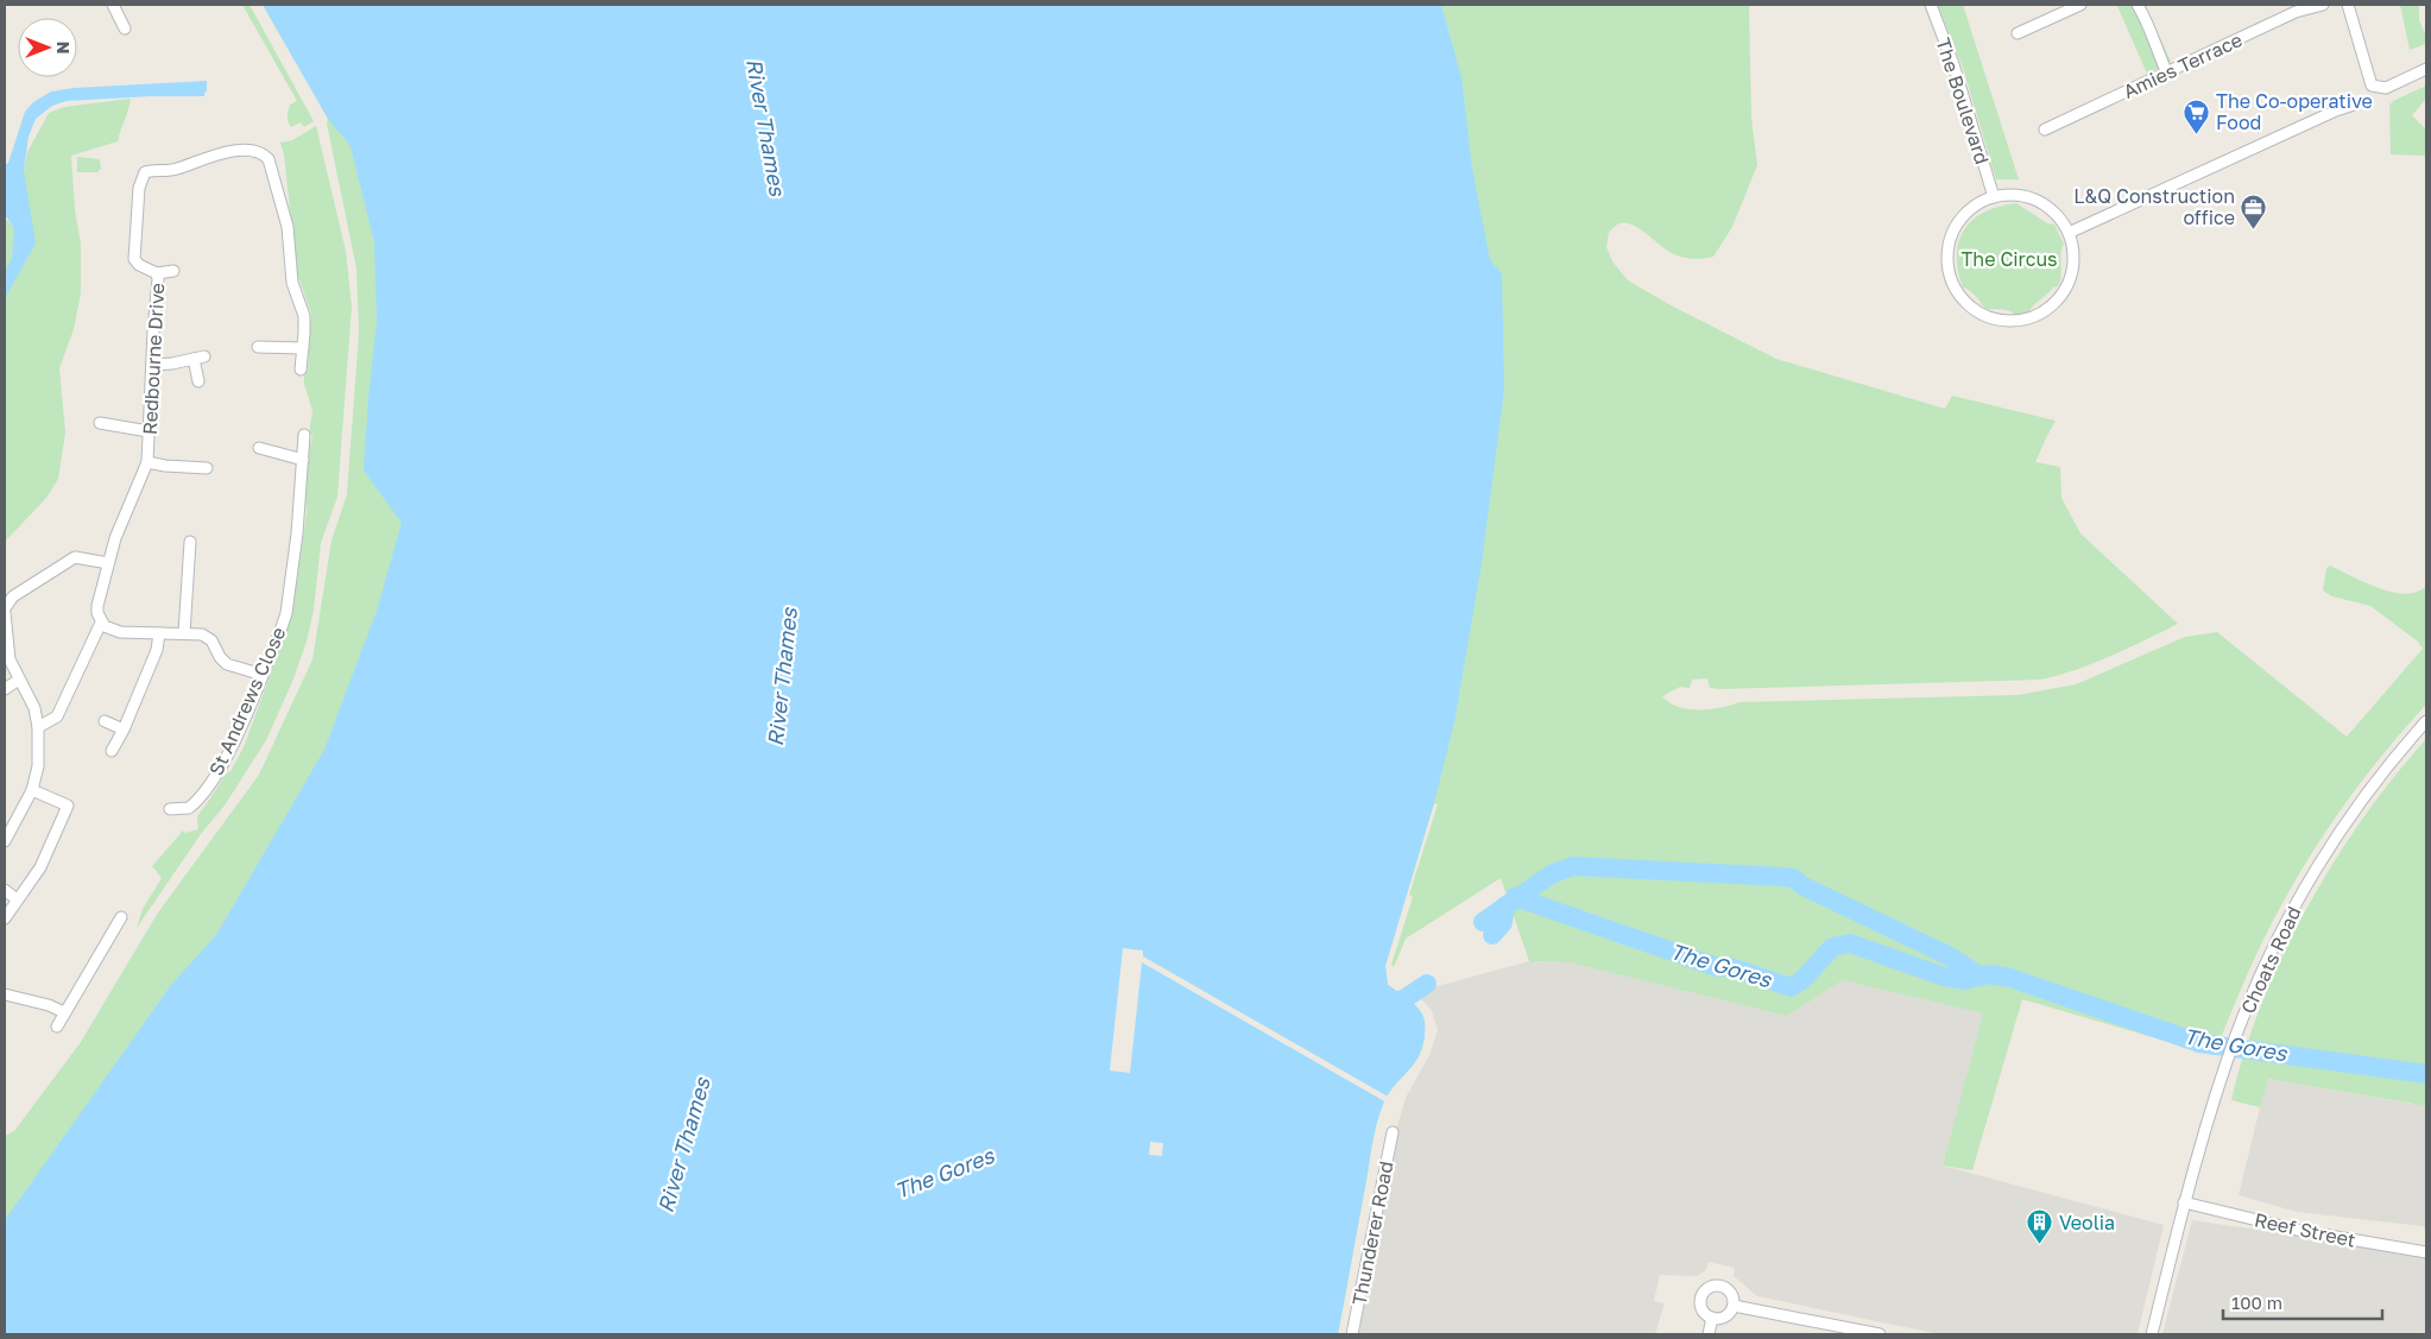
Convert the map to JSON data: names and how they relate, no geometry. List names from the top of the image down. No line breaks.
{"streets":{"street":["Amies Terrace","The Boulevard","Redbourne Drive","St Andrews Close","Choats Road","Reef Street","Thunderer Road"]},"crossings":[["Choats Road","Reef Street"]],"water":["River Thames","The Gores"],"parks":["The Circus"],"places":{"supermarket":["The Co-operative Food"],"office":["L&Q Construction office"],"building":["Veolia"]},"scale_bar":"100 m","north":"right"}
